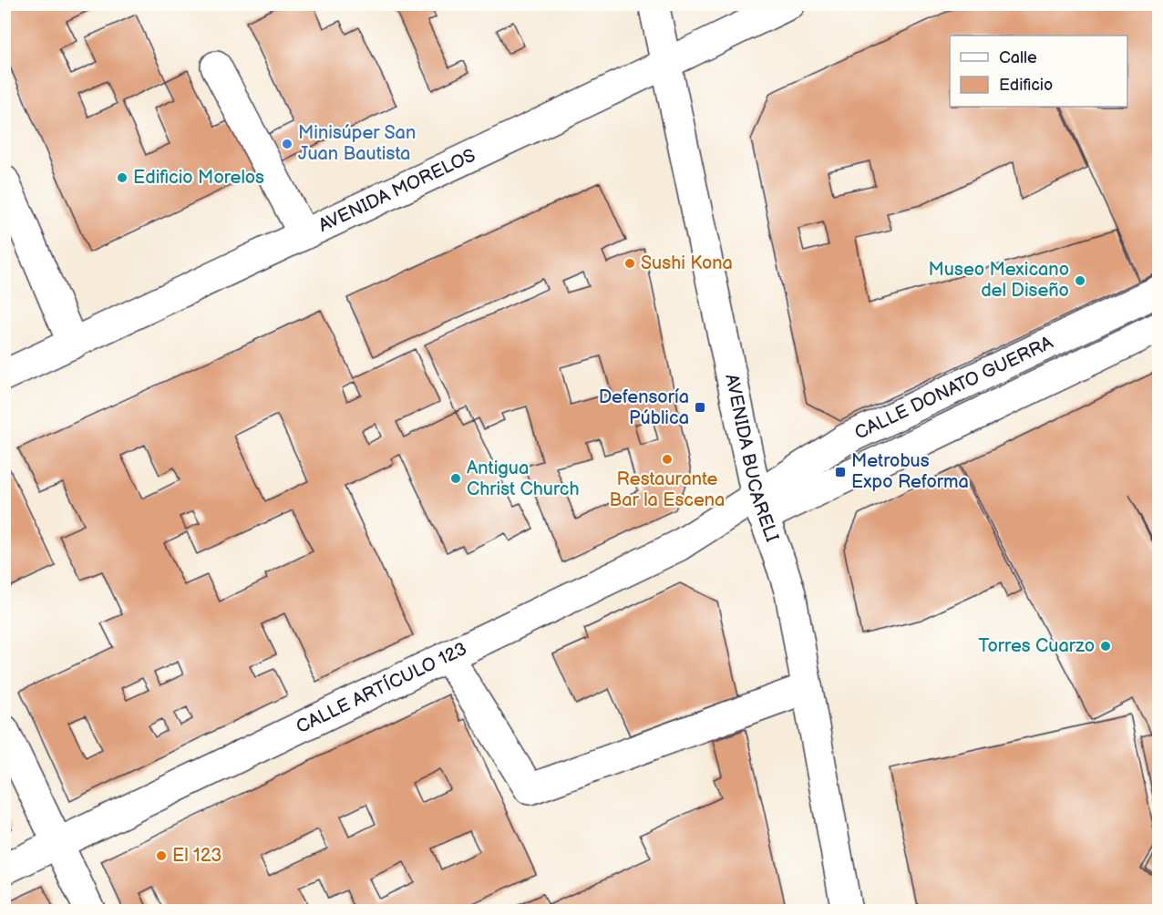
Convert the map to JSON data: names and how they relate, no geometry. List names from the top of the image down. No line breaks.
{"streets":{"main road":["AVENIDA MORELOS","CALLE DONATO GUERRA","AVENIDA BUCARELI","CALLE ARTÍCULO 123"]},"crossings":[["AVENIDA MORELOS","AVENIDA BUCARELI"],["CALLE DONATO GUERRA","AVENIDA BUCARELI"],["CALLE DONATO GUERRA","CALLE ARTÍCULO 123"],["AVENIDA BUCARELI","CALLE ARTÍCULO 123"]],"places":{"other":["Minisúper San Juan Bautista","Edificio Morelos","Sushi Kona","Museo Mexicano del Diseño","Restaurante Bar la Escena","Antigua Christ Church","Torres Cuarzo","El 123"],"transit":["Defensoría Pública","Metrobus Expo Reforma"]},"legend":["Calle","Edificio"]}
